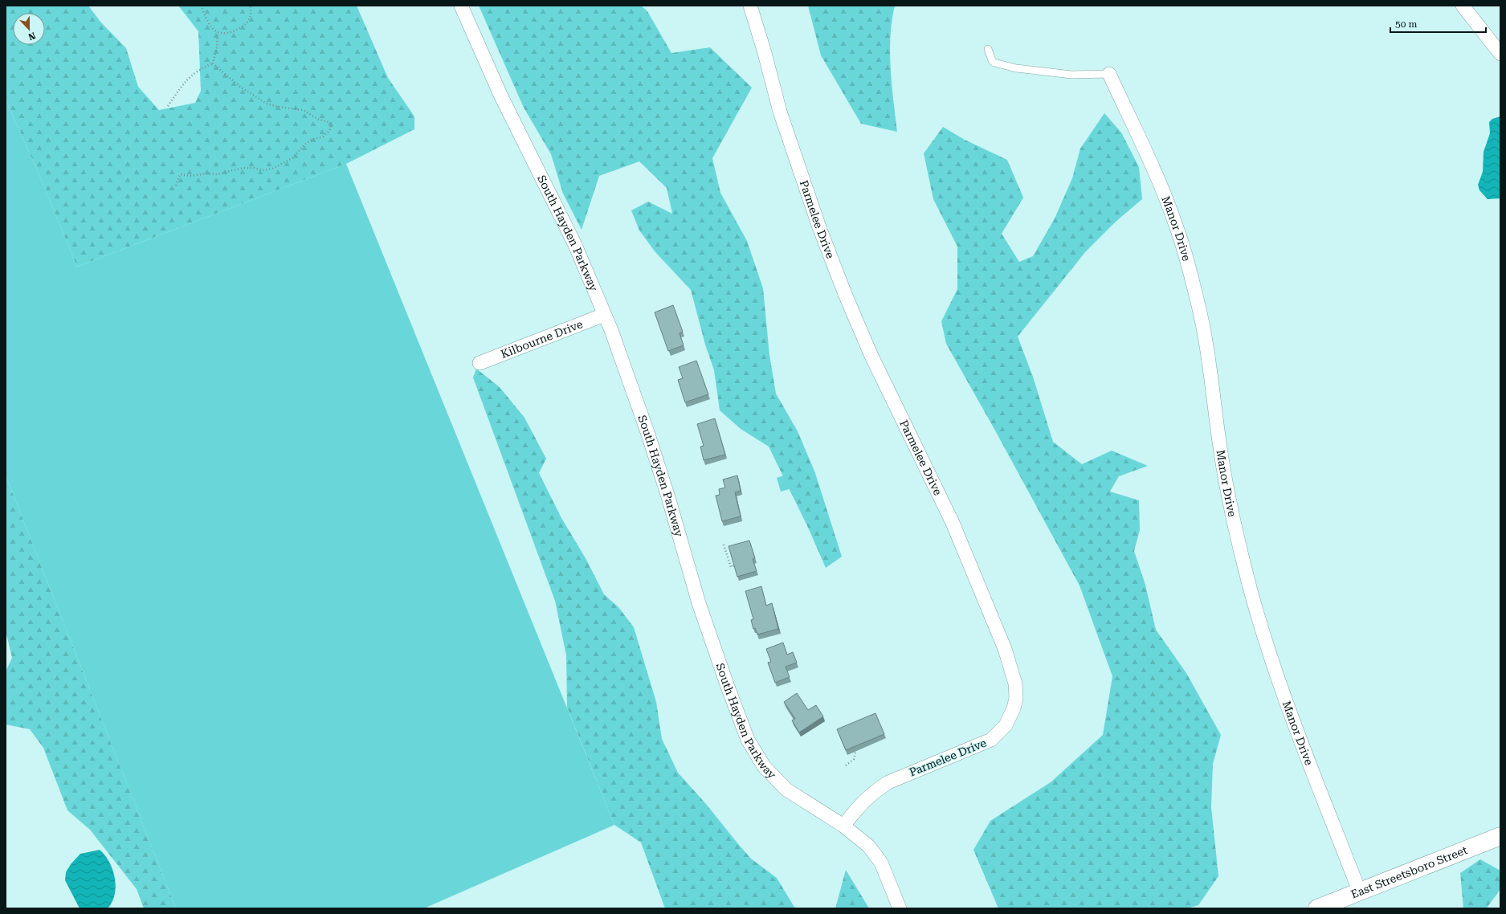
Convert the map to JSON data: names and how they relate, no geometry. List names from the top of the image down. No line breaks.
{"streets":{"main road":["East Streetsboro Street"],"street":["Parmelee Drive","Manor Drive","South Hayden Parkway","Kilbourne Drive"]},"crossings":[["Parmelee Drive","South Hayden Parkway"],["Manor Drive","East Streetsboro Street"],["South Hayden Parkway","Kilbourne Drive"]],"scale_bar":"50 m","north":"bottom"}
